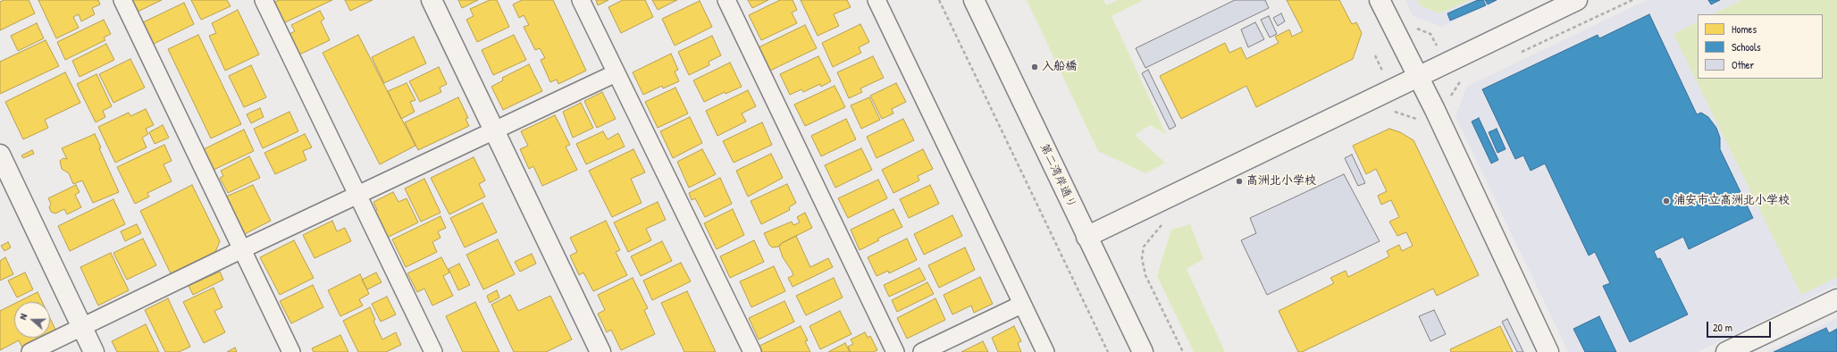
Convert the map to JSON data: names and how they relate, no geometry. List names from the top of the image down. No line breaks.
{"streets":{"street":["第二湾岸通り"]},"places":["入船橋","高洲北小学校","浦安市立高洲北小学校"],"legend":["Homes","Schools","Other"],"scale_bar":"20 m","north":"left"}
